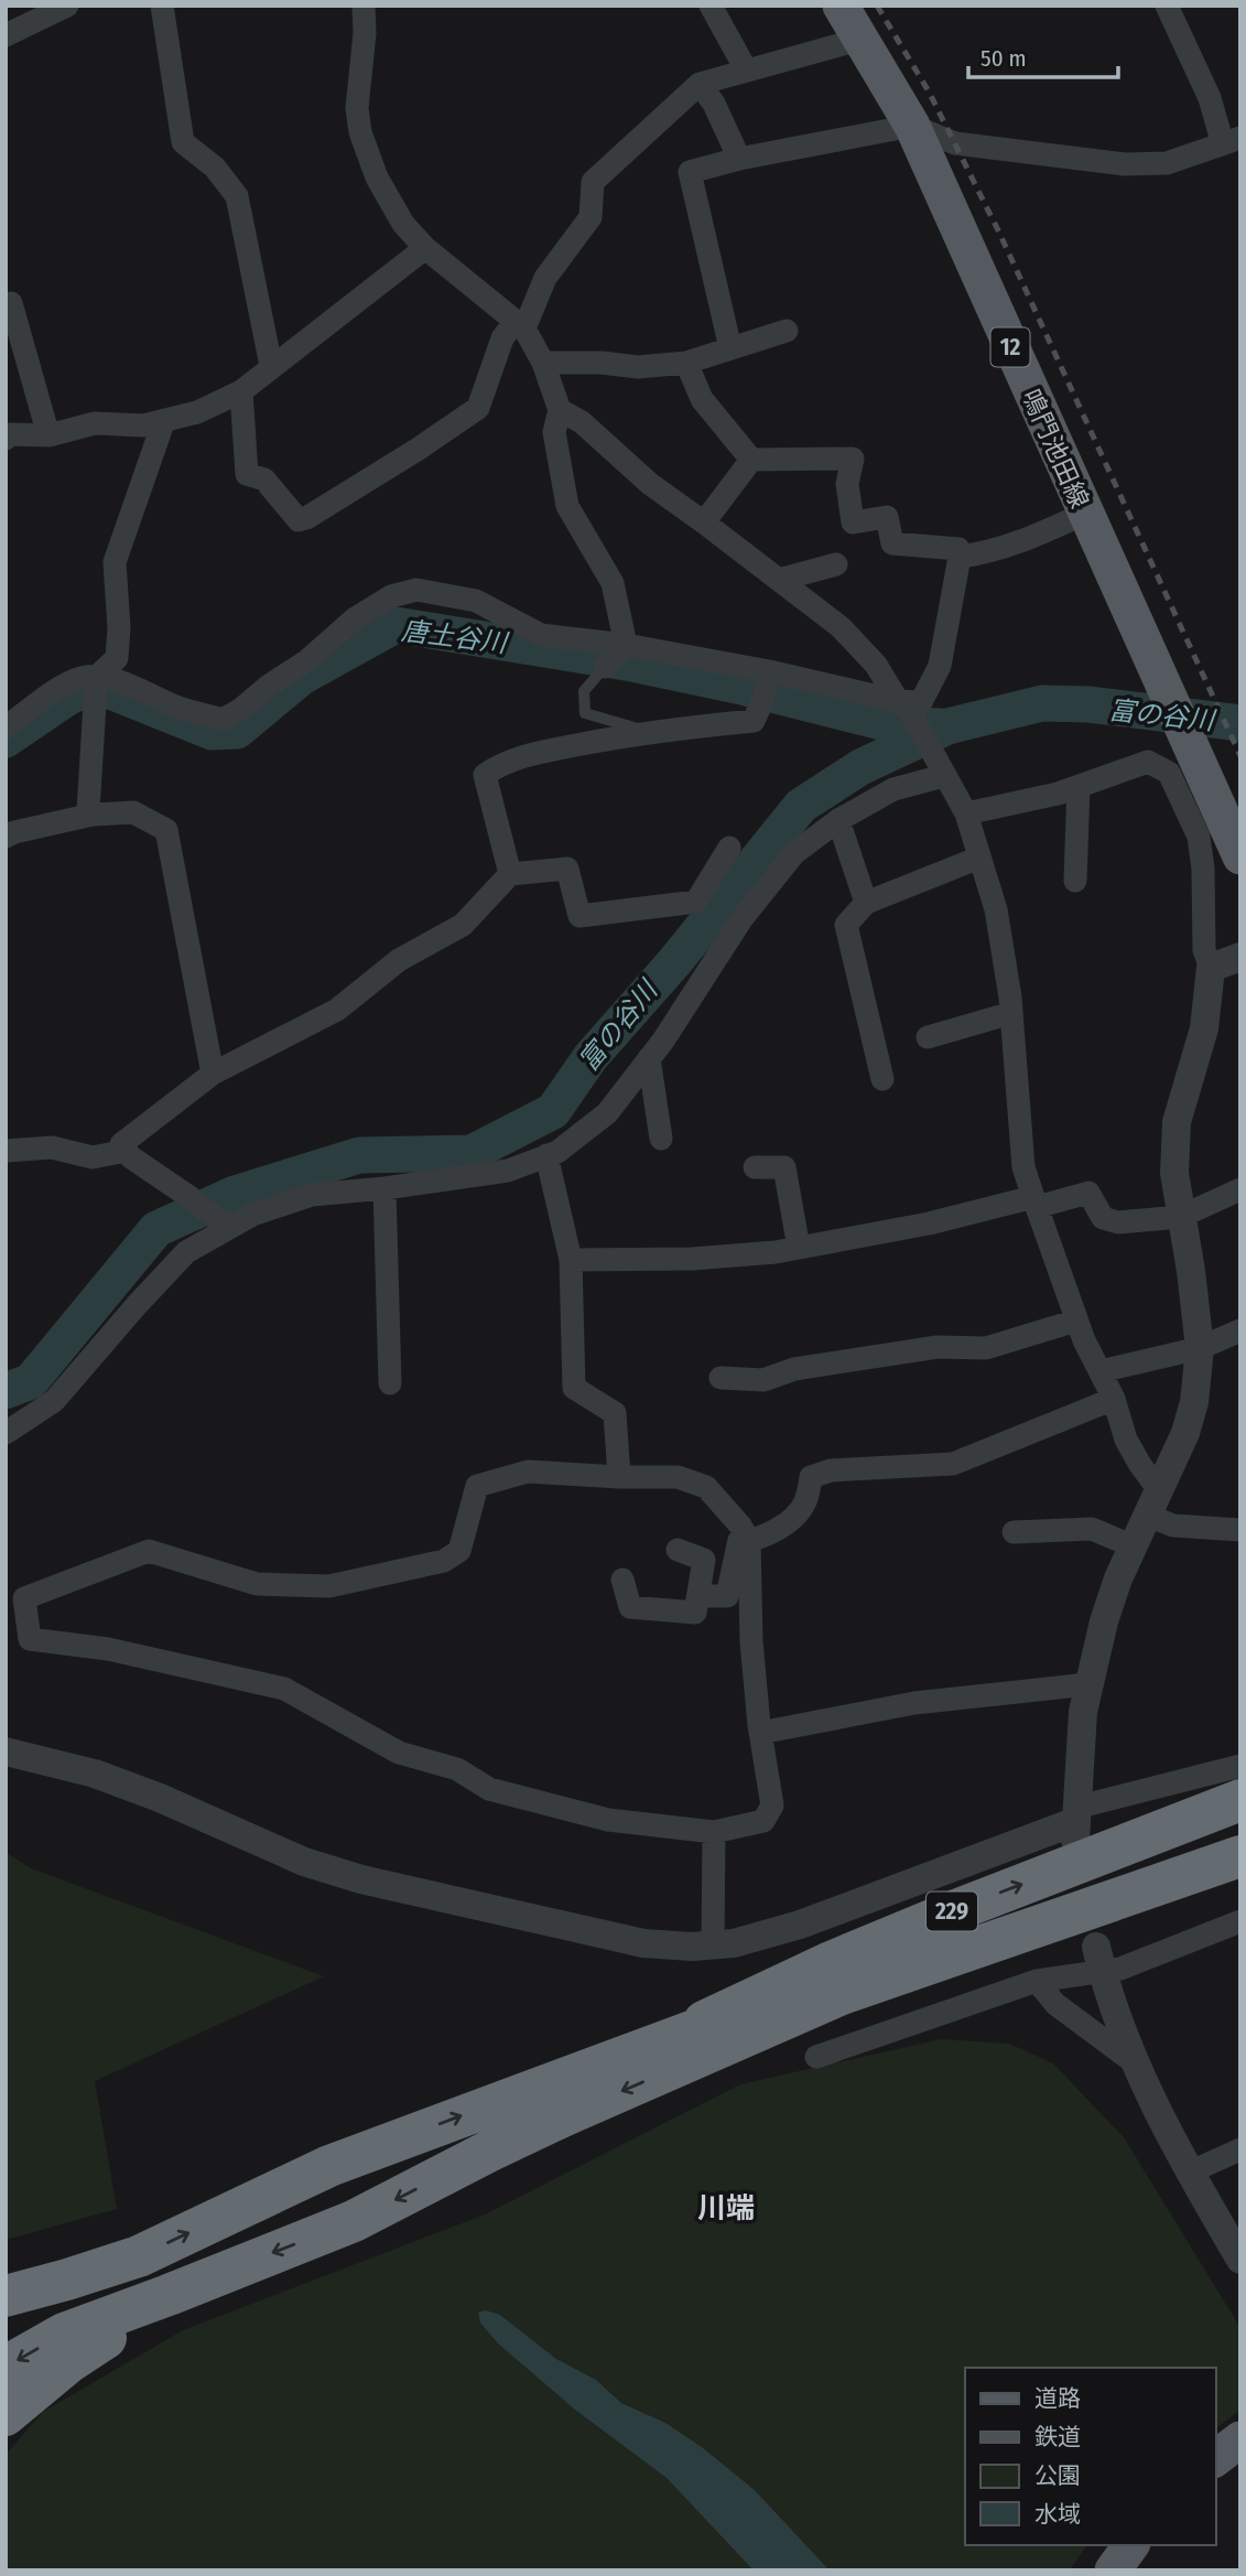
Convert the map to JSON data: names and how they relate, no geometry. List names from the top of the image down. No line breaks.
{"streets":{"highway":["229"],"main road":["12","鳴門池田線"]},"districts":["川端"],"water":["唐土谷川","富の谷川"],"legend":["道路","鉄道","公園","水域"],"scale_bar":"50 m"}
